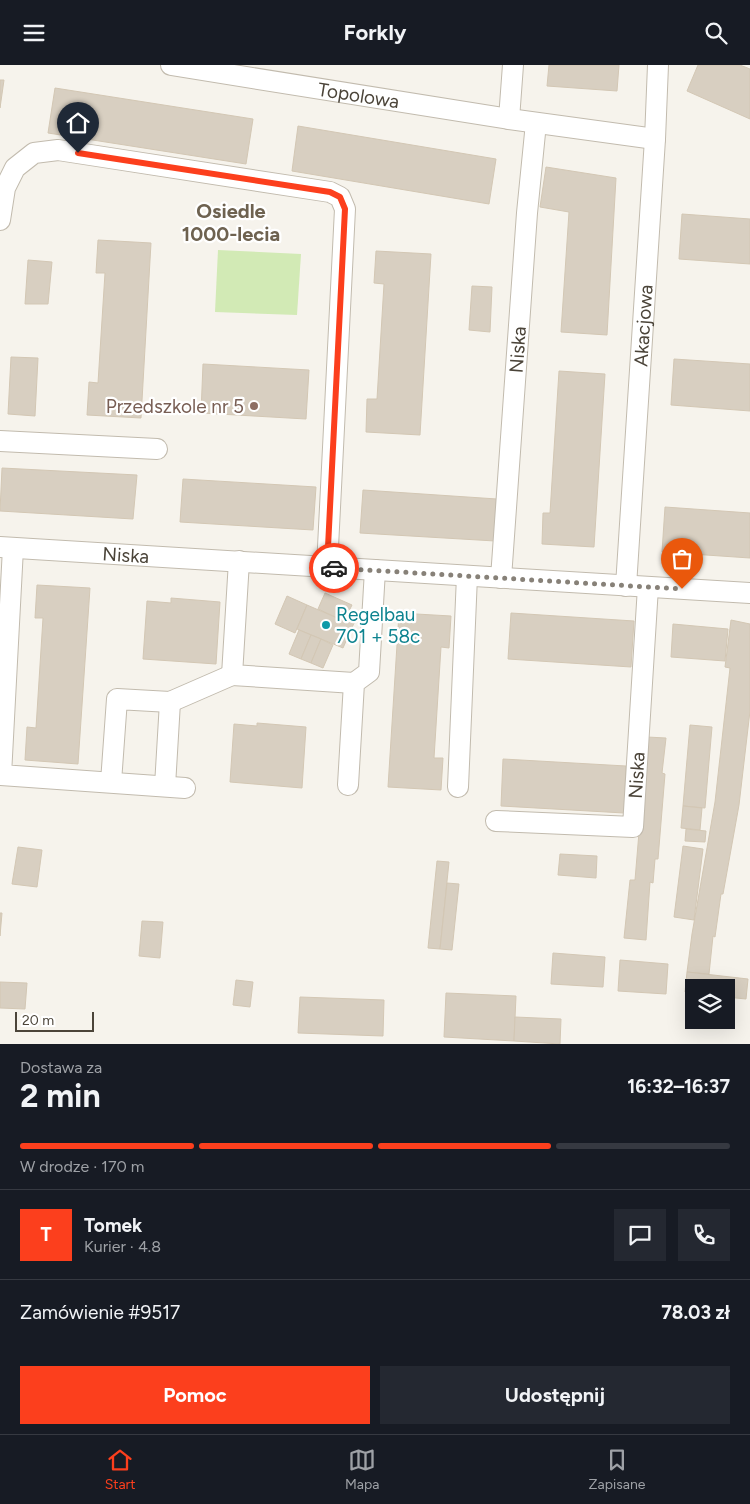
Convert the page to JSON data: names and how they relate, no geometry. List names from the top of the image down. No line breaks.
{"streets":{"street":["Topolowa","Akacjowa","Niska"]},"crossings":[["Topolowa","Akacjowa"],["Topolowa","Niska"],["Akacjowa","Niska"]],"districts":["Osiedle 1000-lecia"],"places":["Przedszkole nr 5","Regelbau 701 + 58c"],"scale_bar":"20 m","page":{"header":"Forkly","scale":"20 m","heading":["2 min","Dostawa za","16:32–16:37"],"panel":["Tomek","Kurier · 4.8","Zamówienie #9517","78.03 zł"],"bar":"W drodze · 170 m","round":"T","buttons":["Pomoc","Udostępnij"],"tabs":["Start","Mapa","Zapisane"]}}
